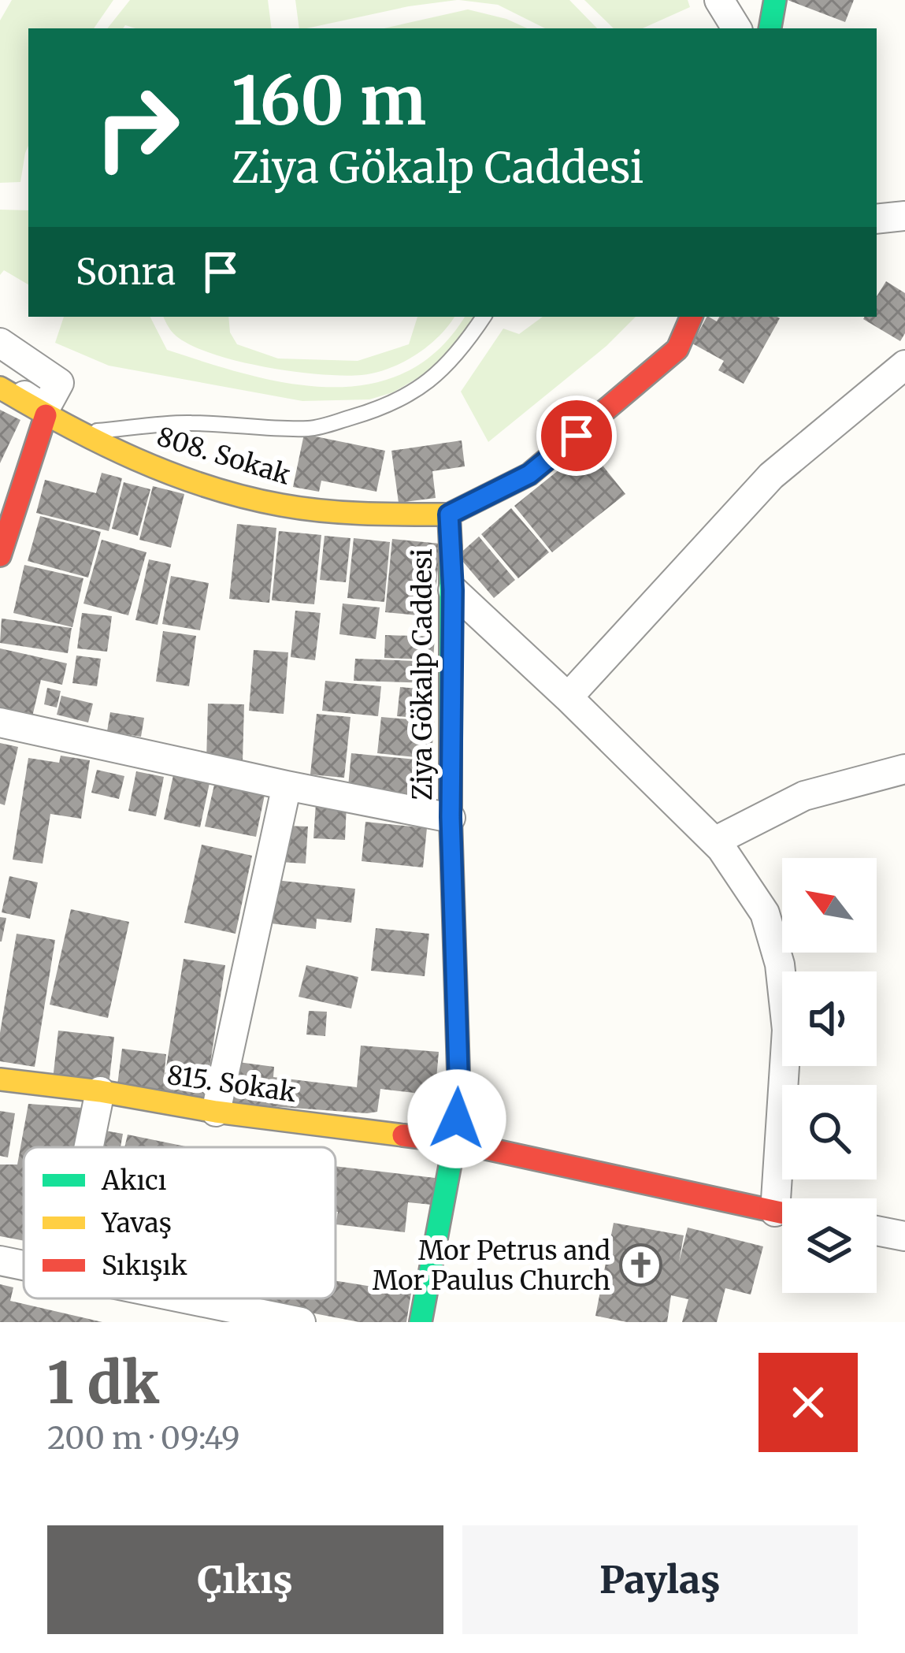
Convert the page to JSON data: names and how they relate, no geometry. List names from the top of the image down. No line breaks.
{"streets":{"street":["808. Sokak","Ziya Gökalp Caddesi","815. Sokak"]},"crossings":[["808. Sokak","Ziya Gökalp Caddesi"],["Ziya Gökalp Caddesi","815. Sokak"]],"places":{"church":["Mor Petrus and Mor Paulus Church"]},"legend":["Akıcı","Yavaş","Sıkışık"],"north":"top left","page":{"turn":["160 m","Ziya Gökalp Caddesi"],"then":"Sonra","heading":["1 dk","200 m · 09:49"],"buttons":["Çıkış","Paylaş"]}}
